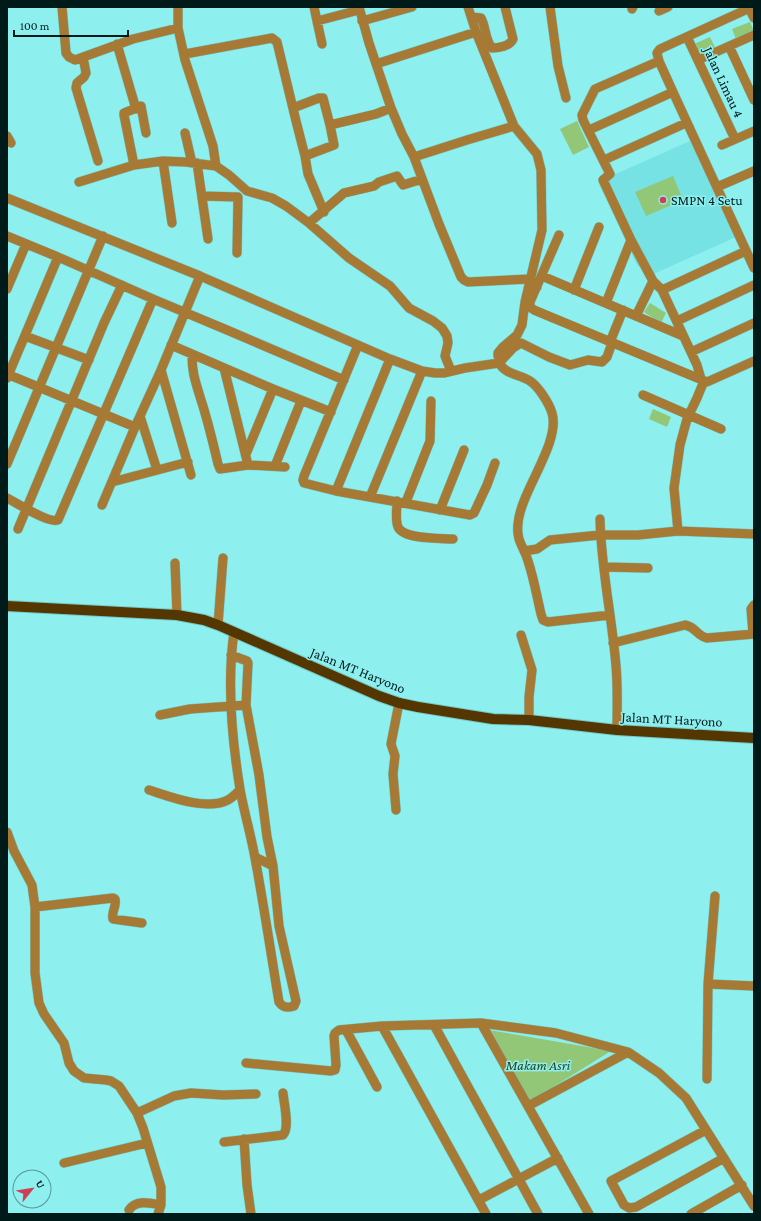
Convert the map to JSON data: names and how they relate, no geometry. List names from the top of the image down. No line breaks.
{"streets":{"main road":["Jalan MT Haryono"],"street":["Jalan Limau 4"]},"parks":["Makam Asri"],"places":["SMPN 4 Setu"],"scale_bar":"100 m","north":"top right"}
